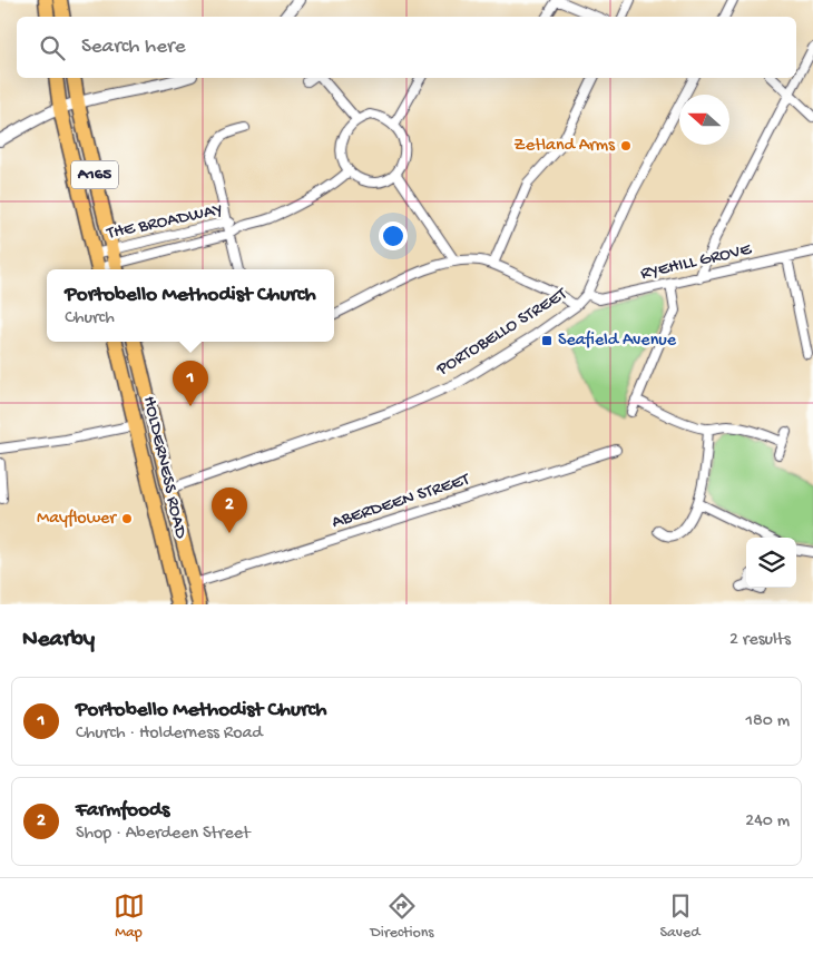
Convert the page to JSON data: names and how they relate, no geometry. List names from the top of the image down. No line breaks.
{"streets":{"highway":["A165","HOLDERNESS ROAD"],"street":["THE BROADWAY","RYEHILL GROVE","PORTOBELLO STREET","ABERDEEN STREET"]},"crossings":[["A165","THE BROADWAY"],["RYEHILL GROVE","PORTOBELLO STREET"],["PORTOBELLO STREET","HOLDERNESS ROAD"],["HOLDERNESS ROAD","ABERDEEN STREET"]],"places":{"other":["Zetland Arms","Mayflower"],"transit":["Seafield Avenue"]},"north":"left","page":{"search":"Search here","popup":["Portobello Methodist Church","Church"],"pins":["1","2"],"heading":["Nearby","2 results"],"list":[{"mark":"1","name":"Portobello Methodist Church","note":"Church · Holderness Road","value":"180 m"},{"mark":"2","name":"Farmfoods","note":"Shop · Aberdeen Street","value":"240 m"}],"nav":["Map","Directions","Saved"]}}
